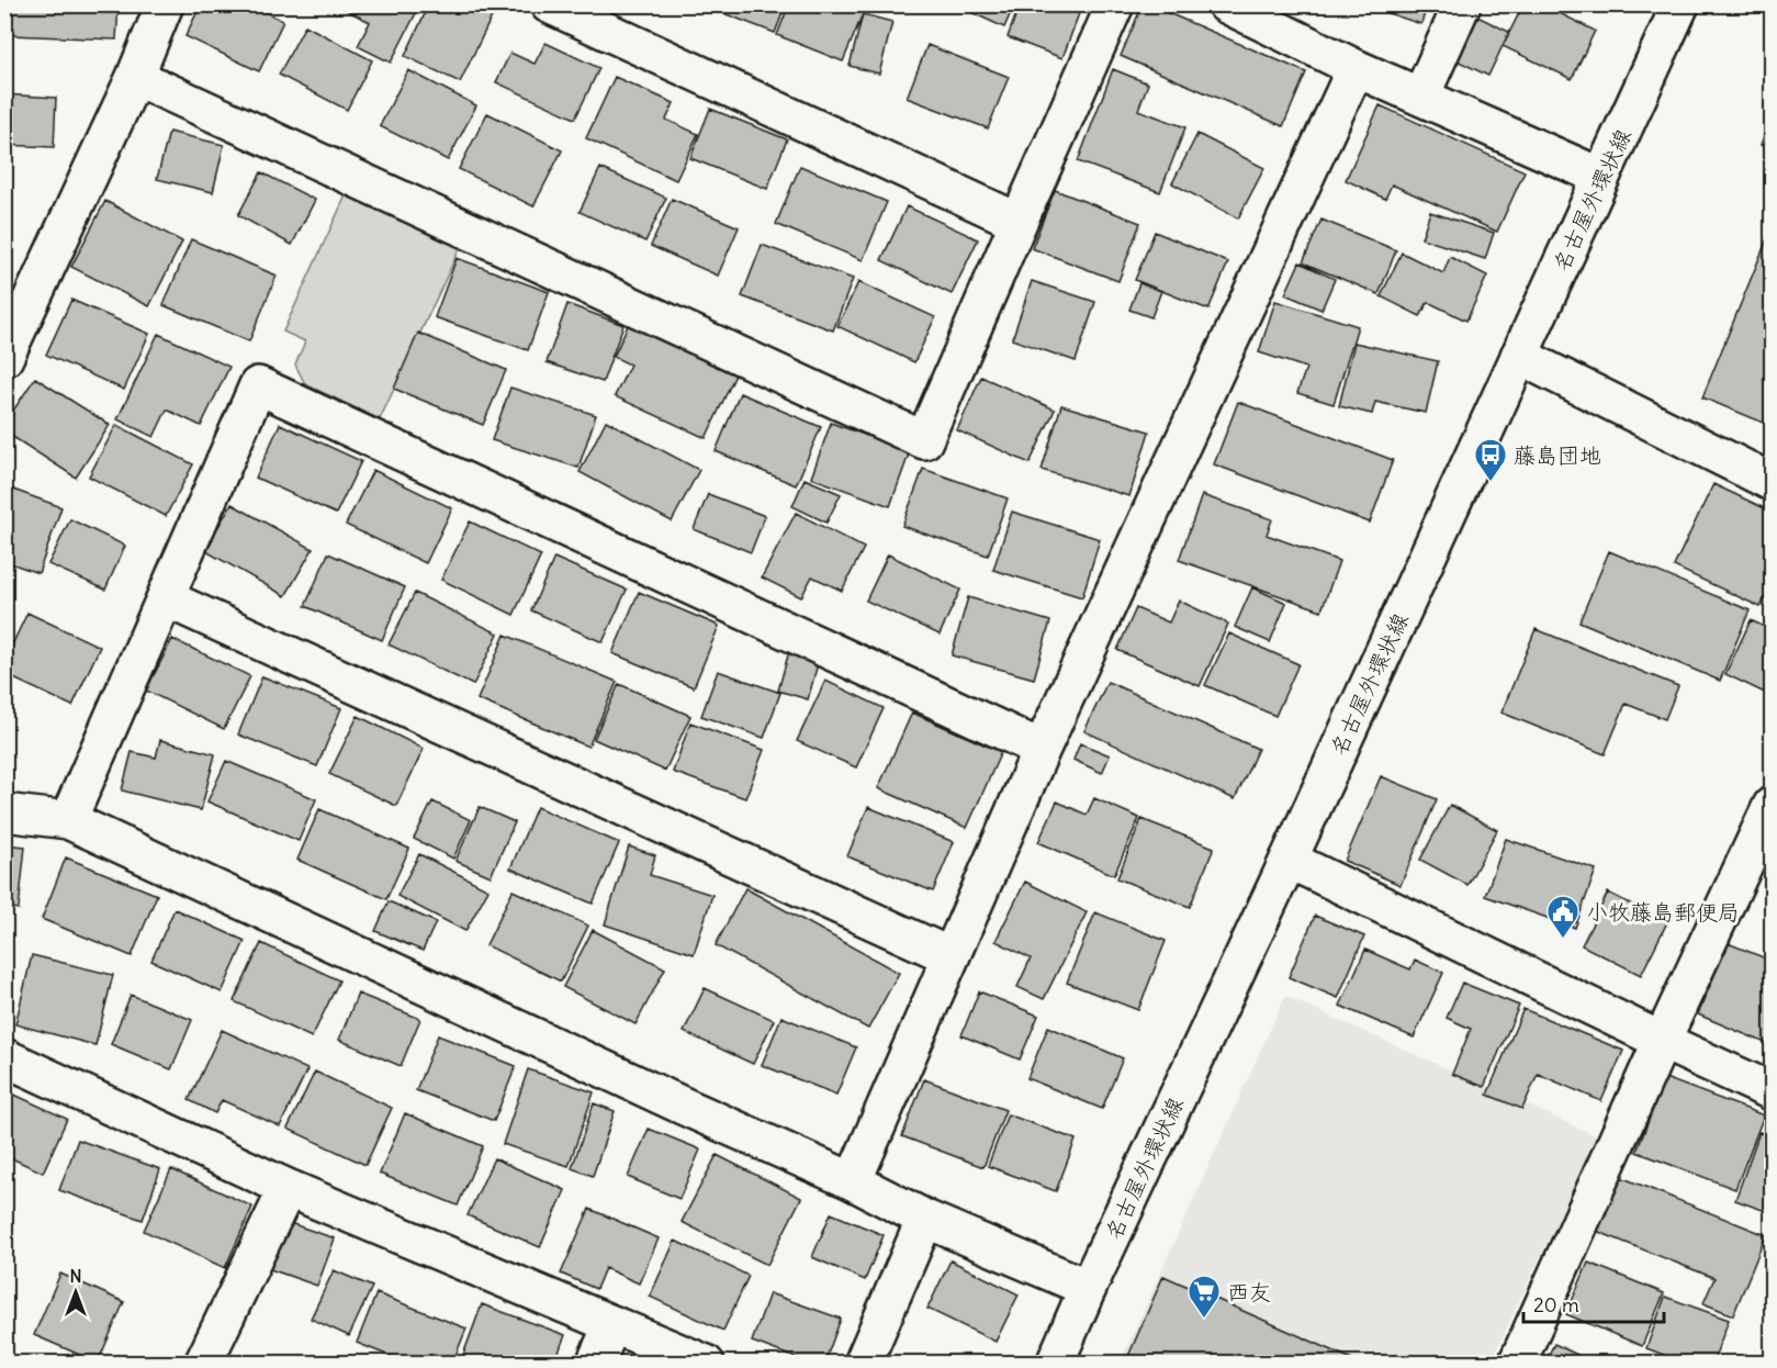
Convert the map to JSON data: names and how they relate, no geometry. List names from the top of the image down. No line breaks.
{"streets":{"street":["名古屋外環状線"]},"places":{"bus stop":["藤島団地"],"public building":["小牧藤島郵便局"],"supermarket":["西友"]},"scale_bar":"20 m","north":"top"}
